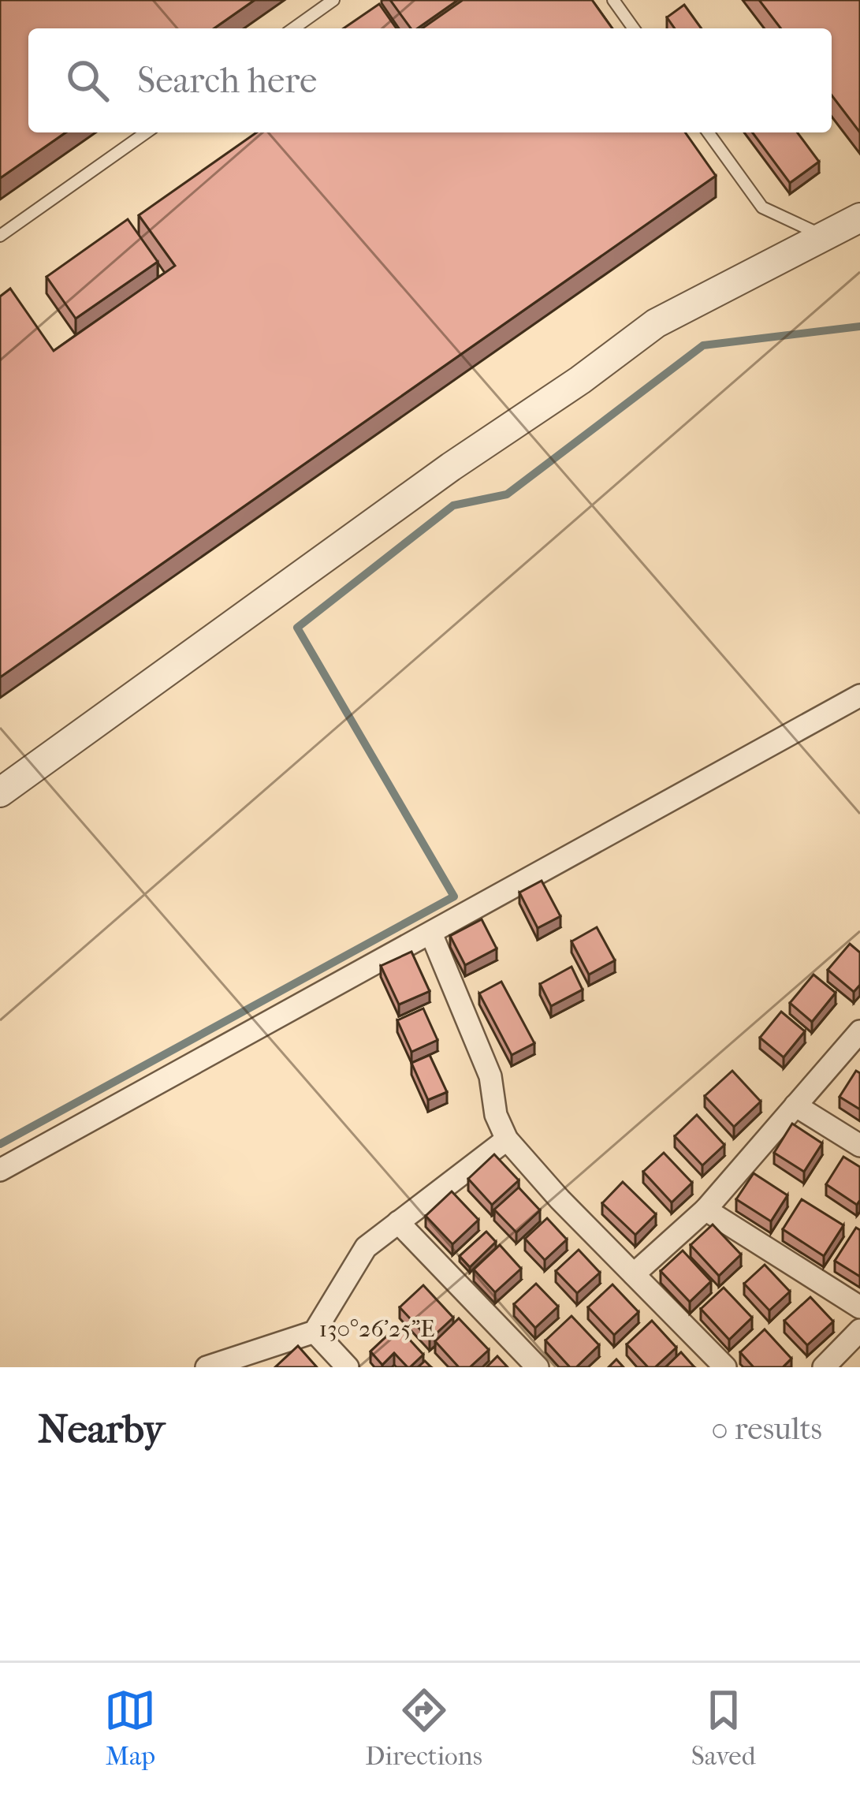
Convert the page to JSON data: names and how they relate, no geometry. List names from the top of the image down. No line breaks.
{"page":{"search":"Search here","heading":["Nearby","0 results"],"nav":["Map","Directions","Saved"]},"coordinates":["130°26'25\"E"]}
